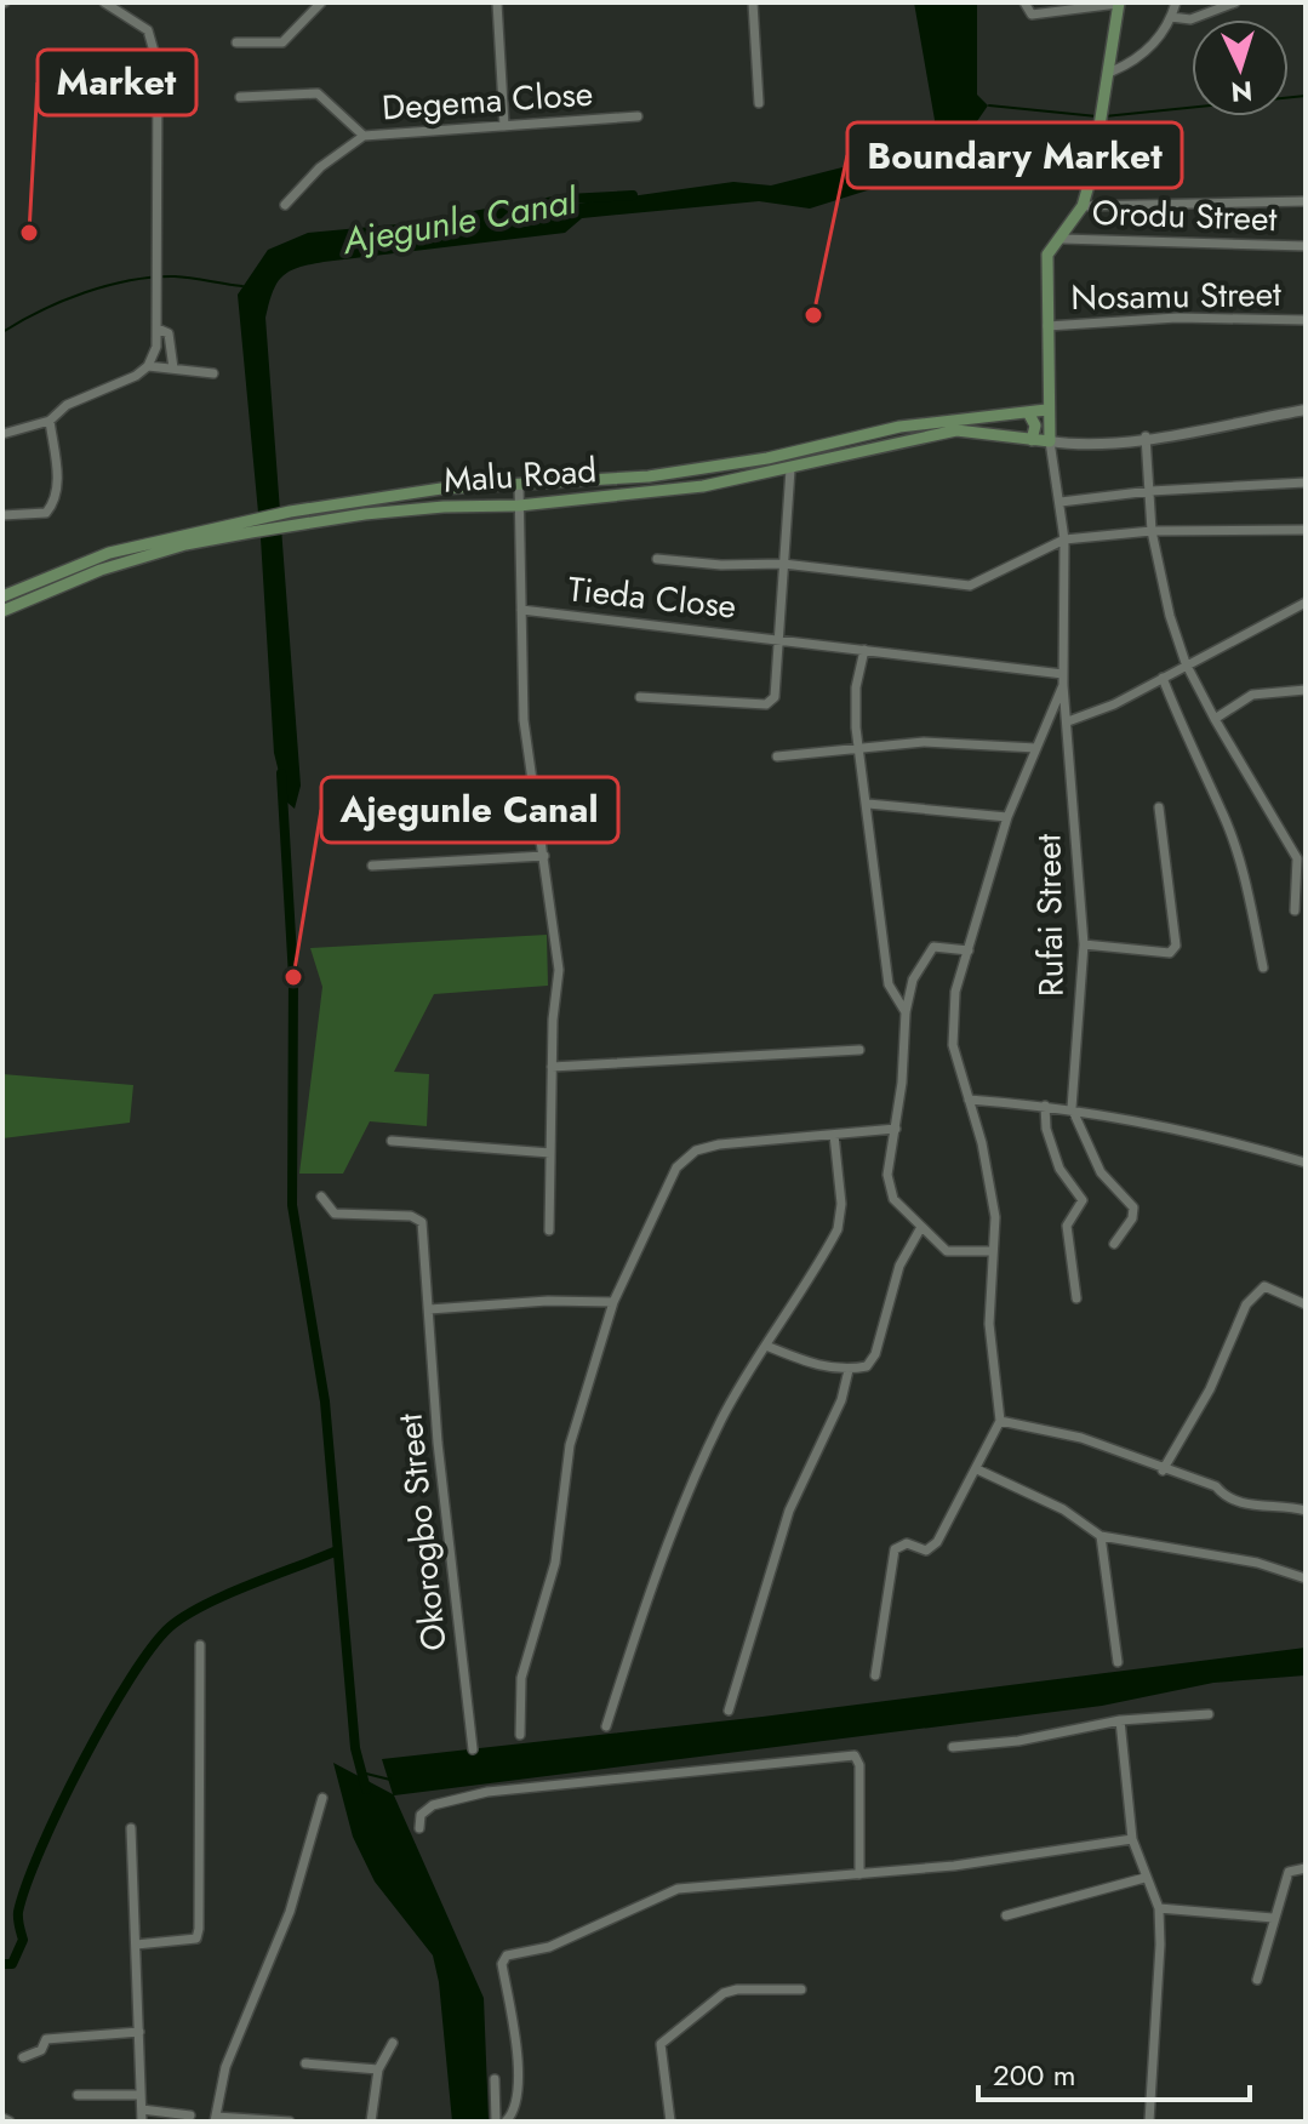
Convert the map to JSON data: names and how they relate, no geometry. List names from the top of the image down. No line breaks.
{"streets":{"main road":["Malu Road"],"street":["Degema Close","Orodu Street","Nosamu Street","Tieda Close","Rufai Street","Okorogbo Street"]},"crossings":[["Malu Road","Rufai Street"],["Tieda Close","Rufai Street"]],"water":["Ajegunle Canal"],"places":["Market","Boundary Market","Ajegunle Canal"],"scale_bar":"200 m","north":"bottom"}
